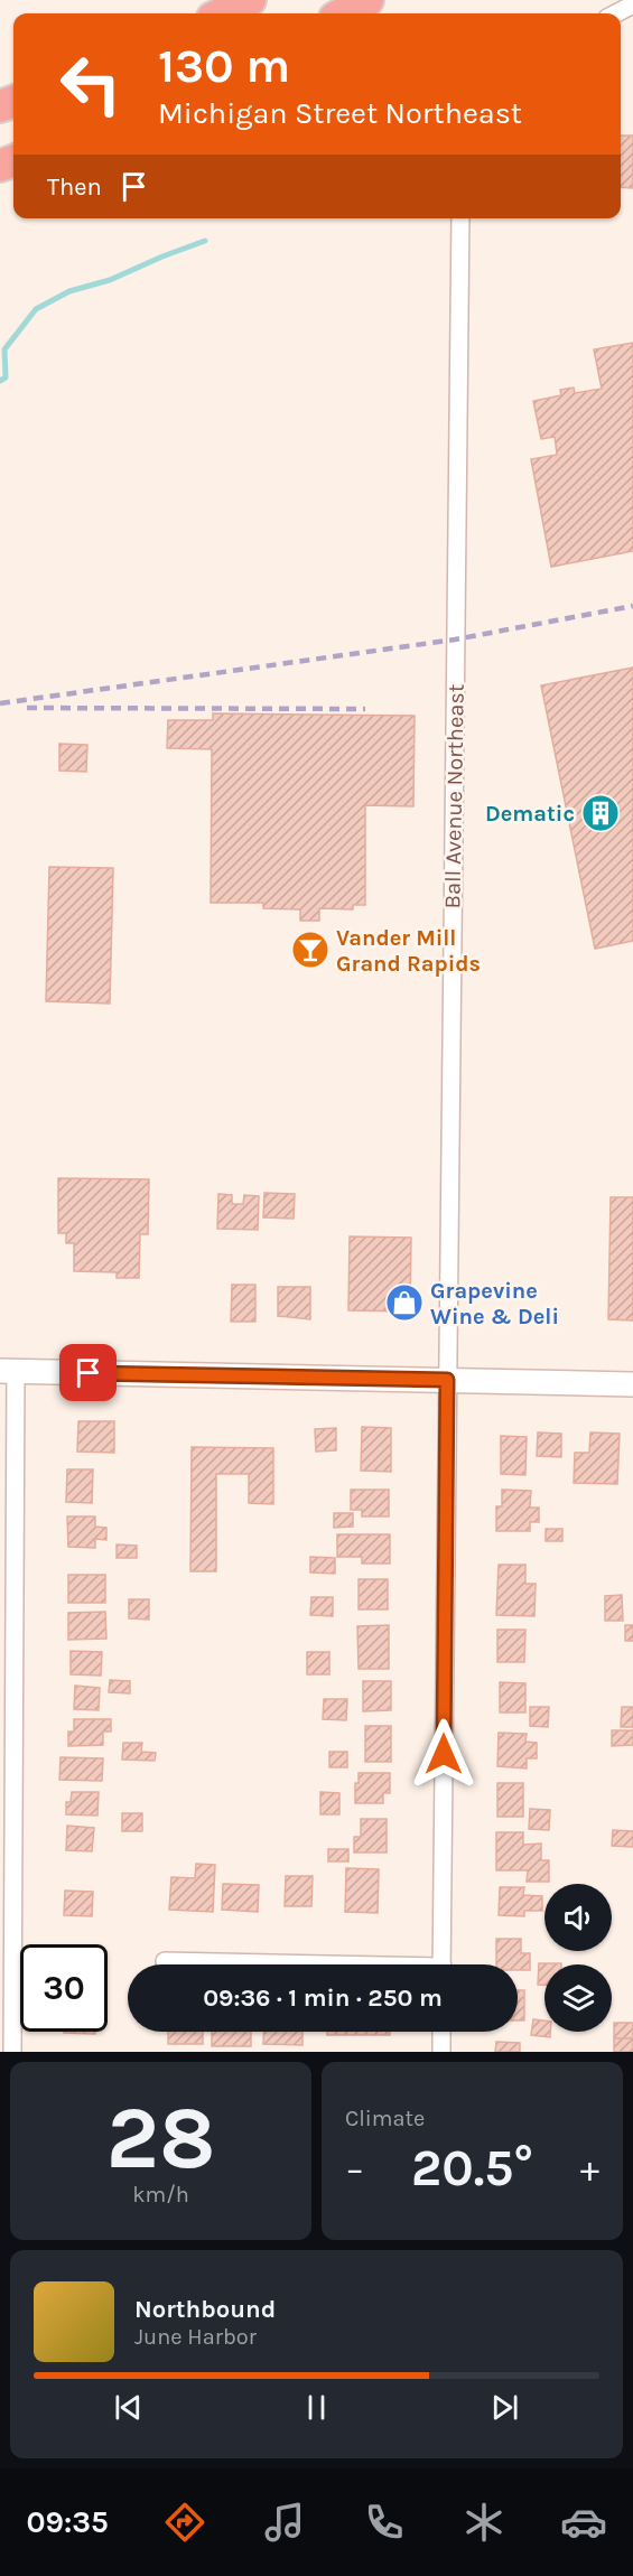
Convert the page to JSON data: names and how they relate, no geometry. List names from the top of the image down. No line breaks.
{"streets":{"street":["Ball Avenue Northeast"]},"places":{"building":["Dematic"],"bar":["Vander Mill Grand Rapids"],"shop":["Grapevine Wine & Deli"]},"page":{"turn":["130 m","Michigan Street Northeast"],"then":"Then","limit":"30","trip":"09:36 · 1 min · 250 m","tile":[["28","km/h"],"Climate"],"heat":["−","20.5°","+"],"song":["Northbound","June Harbor"],"tabs":"09:35"}}
